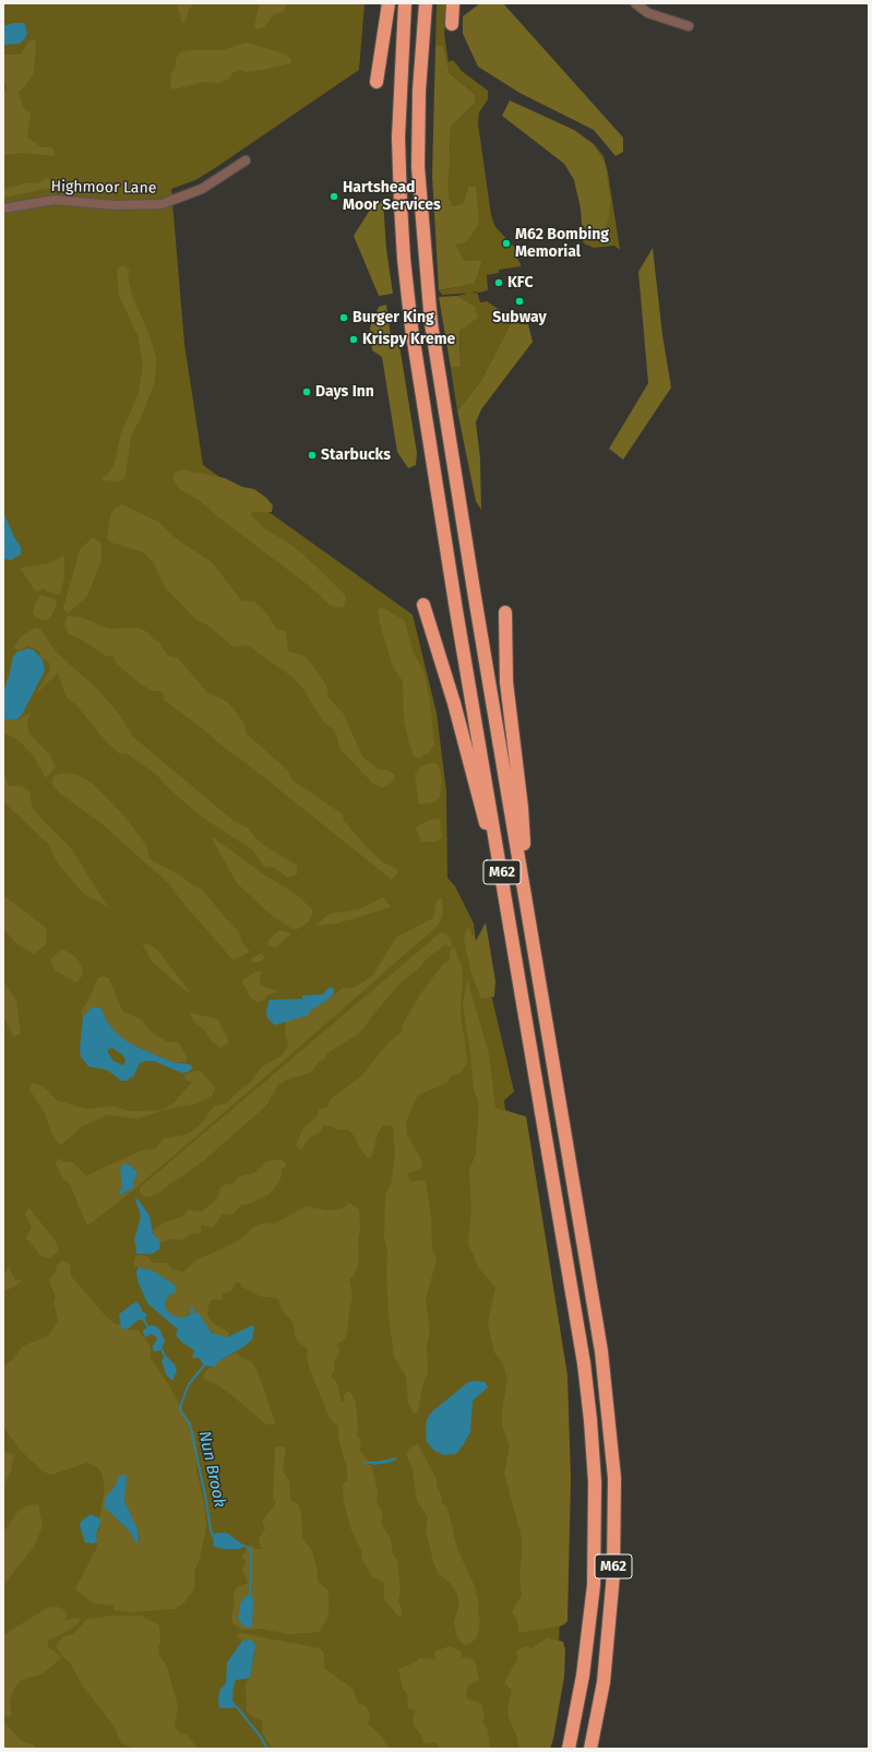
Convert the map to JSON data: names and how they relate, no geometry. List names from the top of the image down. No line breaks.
{"streets":{"highway":["M62"],"street":["Highmoor Lane"]},"water":["Nun Brook"],"places":["Hartshead Moor Services","M62 Bombing Memorial","KFC","Subway","Burger King","Krispy Kreme","Days Inn","Starbucks"]}
